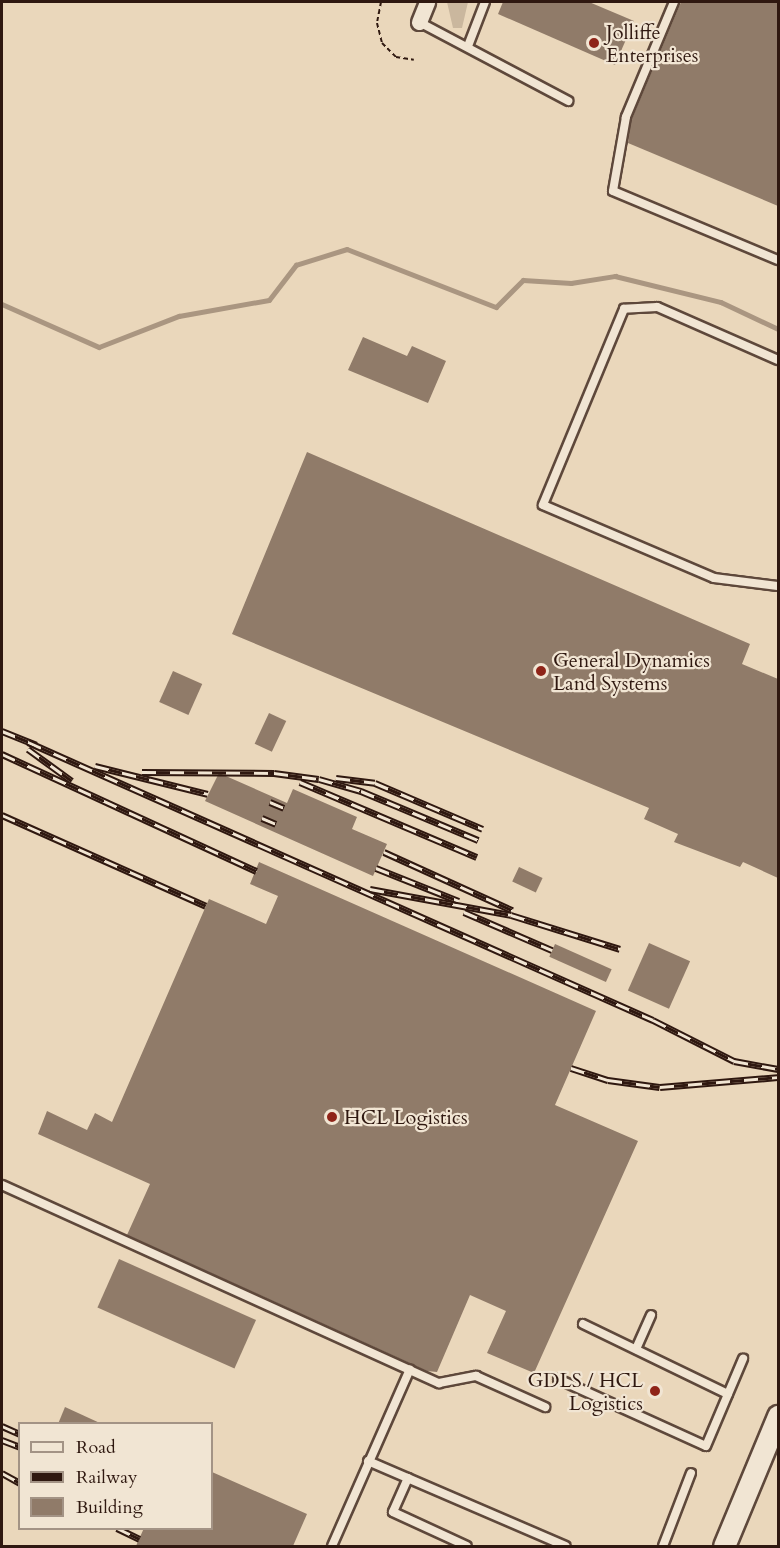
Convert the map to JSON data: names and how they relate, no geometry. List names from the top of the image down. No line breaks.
{"places":["Jolliffe Enterprises","General Dynamics Land Systems","HCL Logistics","GDLS / HCL Logistics"],"legend":["Road","Railway","Building"]}
